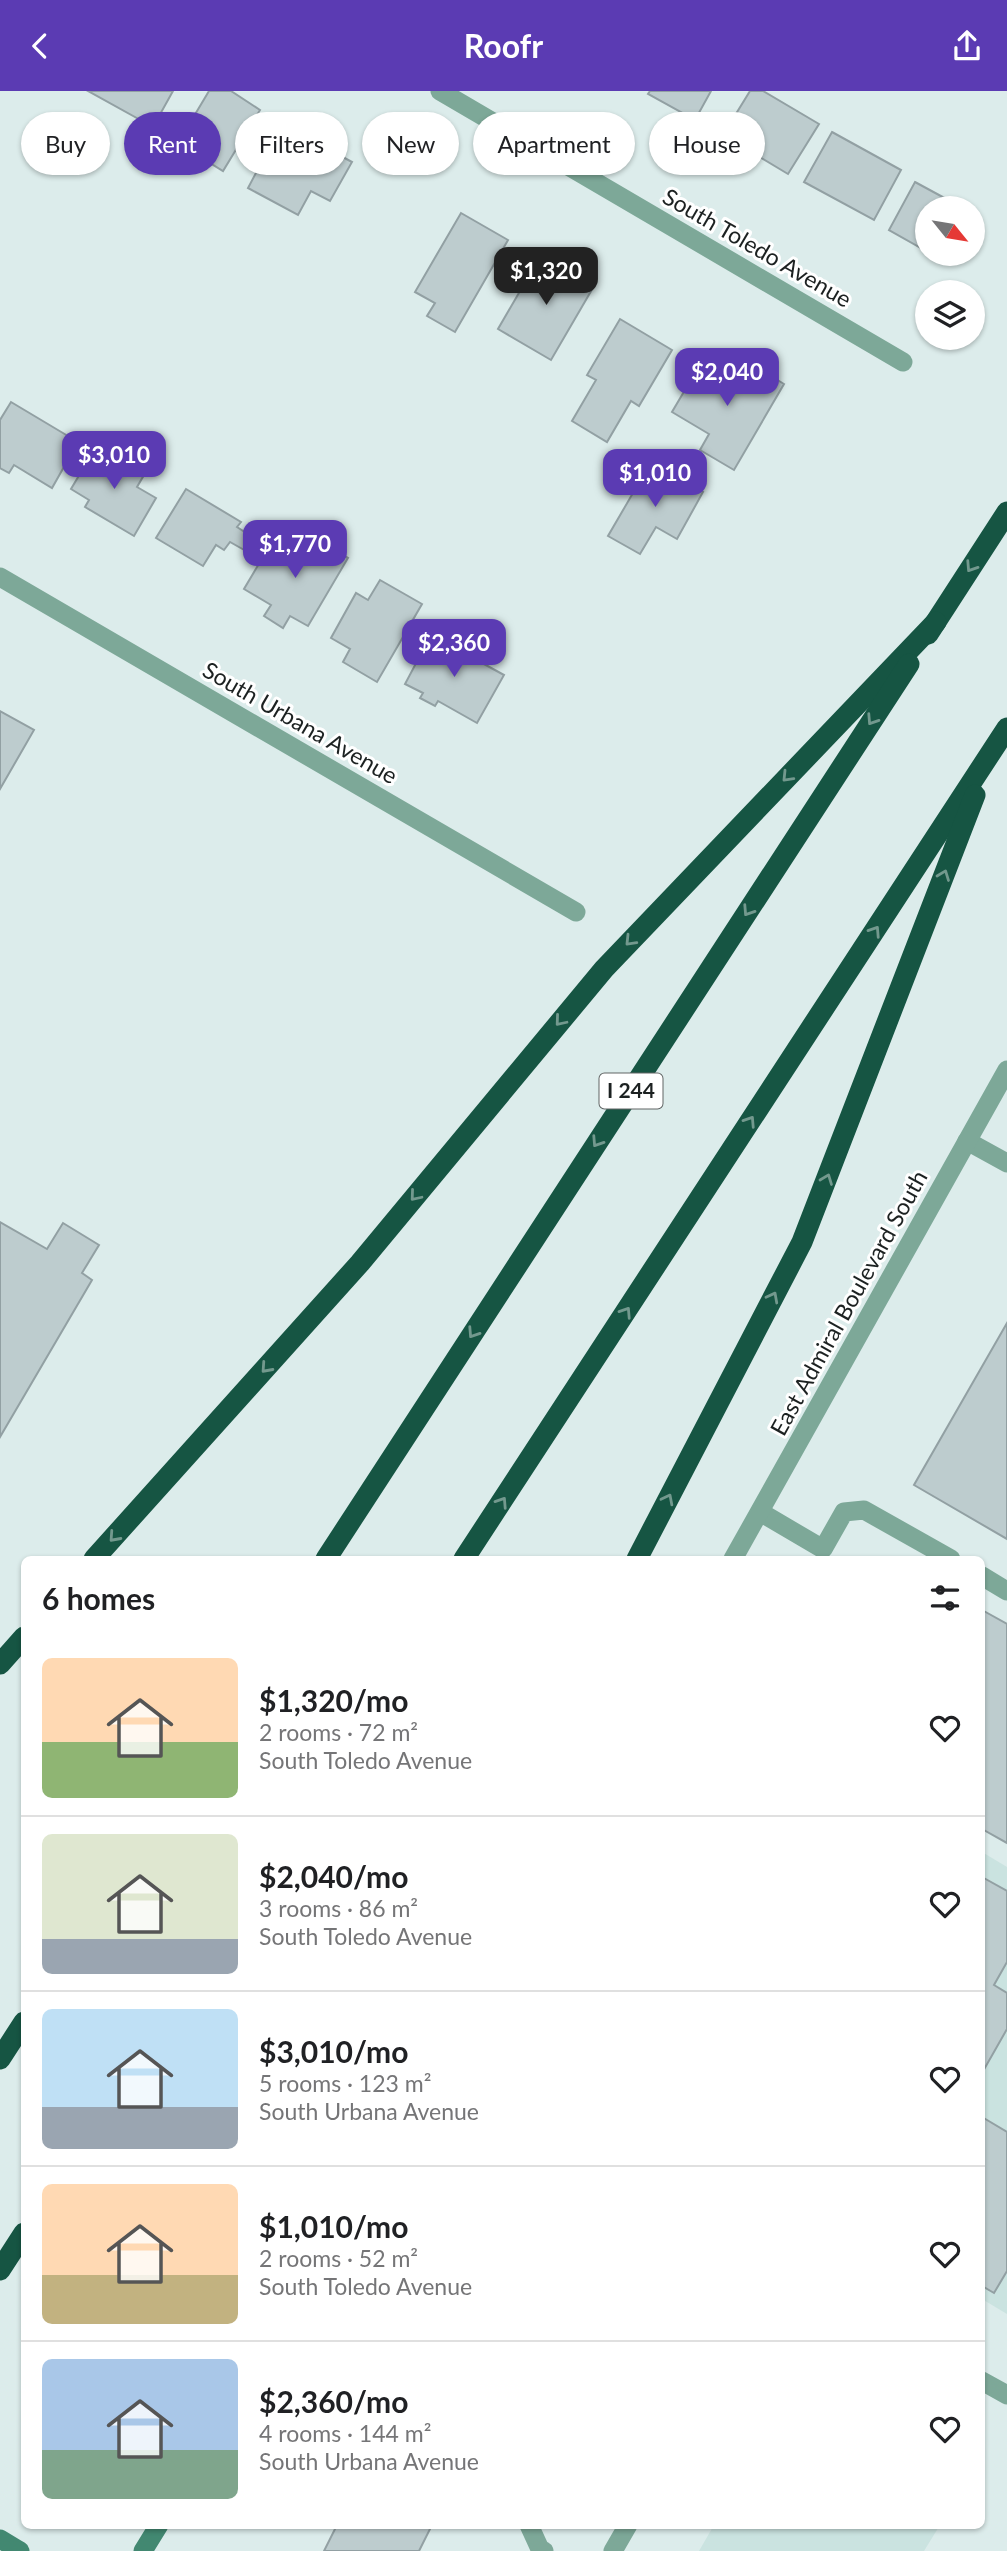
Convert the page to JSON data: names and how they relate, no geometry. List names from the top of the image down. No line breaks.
{"streets":{"highway":["I 244"],"street":["South Toledo Avenue","South Urbana Avenue","East Admiral Boulevard South"]},"north":"bottom right","page":{"header":"Roofr","chip":["Buy","Rent","Filters","New","Apartment","House"],"price":["$1,320","$2,040","$3,010","$1,010","$1,770","$2,360"],"heading":"6 homes","list":[{"name":"$1,320/mo","note":"2 rooms · 72 m² · South Toledo Avenue"},{"name":"$2,040/mo","note":"3 rooms · 86 m² · South Toledo Avenue"},{"name":"$3,010/mo","note":"5 rooms · 123 m² · South Urbana Avenue"},{"name":"$1,010/mo","note":"2 rooms · 52 m² · South Toledo Avenue"},{"name":"$2,360/mo","note":"4 rooms · 144 m² · South Urbana Avenue"}]}}
